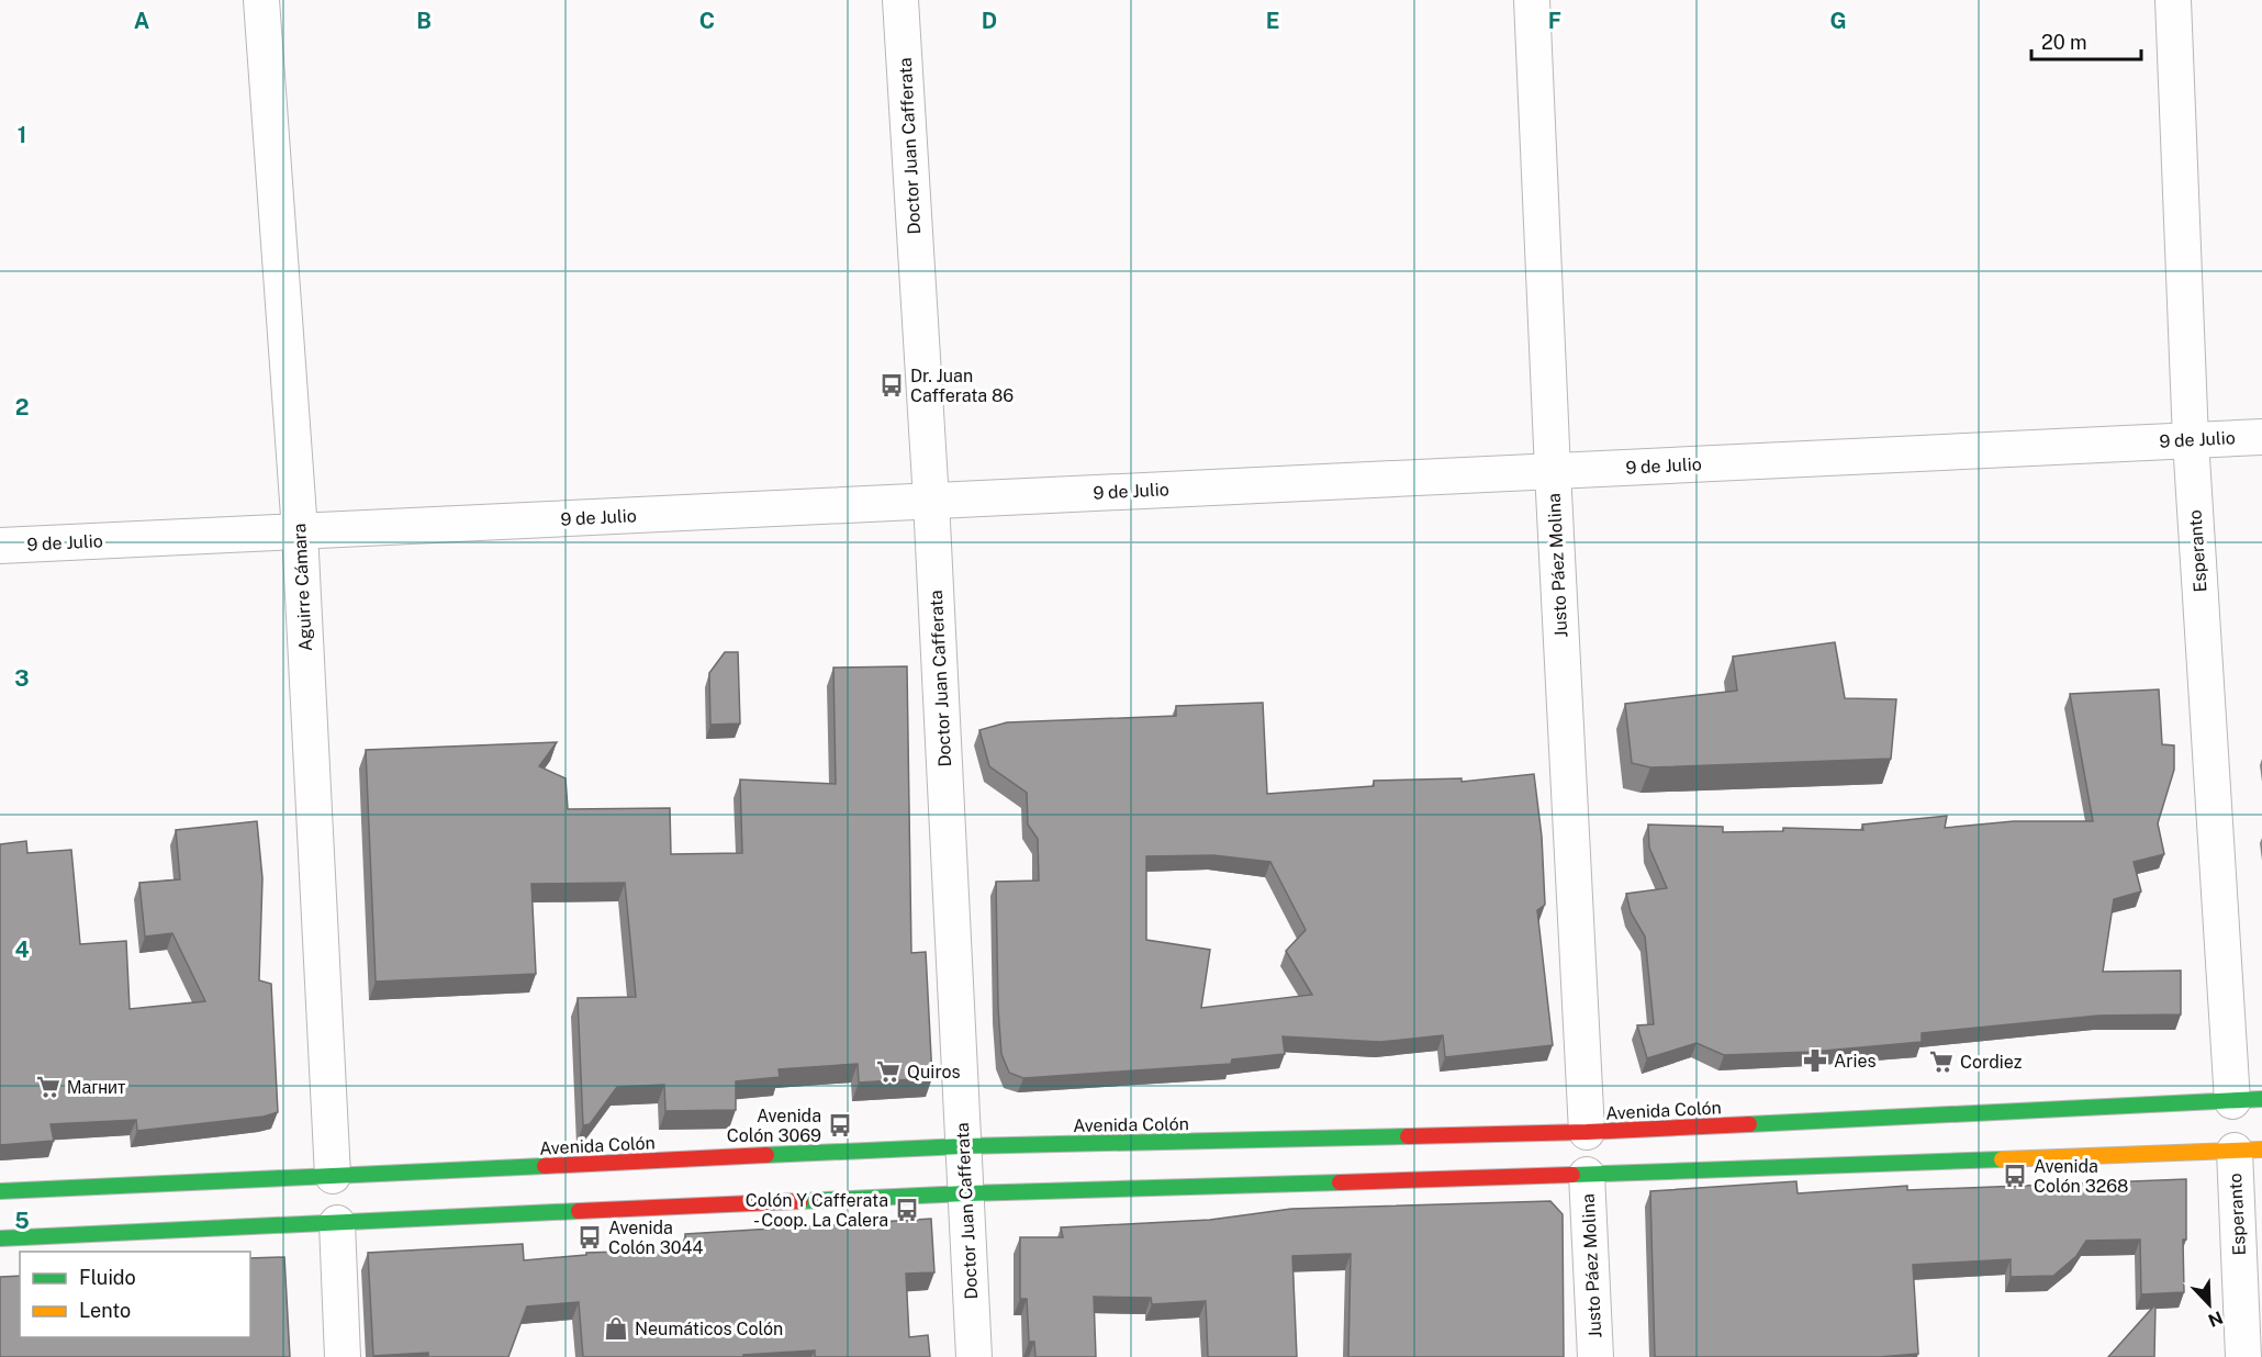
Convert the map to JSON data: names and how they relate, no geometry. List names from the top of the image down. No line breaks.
{"streets":{"main road":["Avenida Colón"],"street":["Doctor Juan Cafferata","9 de Julio","Esperanto","Justo Páez Molina","Aguirre Cámara"]},"crossings":[["Doctor Juan Cafferata","9 de Julio"],["Doctor Juan Cafferata","Avenida Colón"],["9 de Julio","Esperanto"],["9 de Julio","Justo Páez Molina"],["9 de Julio","Aguirre Cámara"],["Esperanto","Avenida Colón"],["Justo Páez Molina","Avenida Colón"],["Aguirre Cámara","Avenida Colón"]],"places":{"bus stop":["Dr. Juan Cafferata 86","Avenida Colón 3069","Avenida Colón 3268","Colón Y Cafferata - Coop. La Calera","Avenida Colón 3044"],"pharmacy":["Aries"],"supermarket":["Cordiez","Quiros","Магнит"],"shop":["Neumáticos Colón"]},"legend":["Fluido","Lento"],"scale_bar":"20 m","north":"bottom right","grid":{"columns":["A","B","C","D","E","F","G"],"rows":["1","2","3","4","5"]}}
